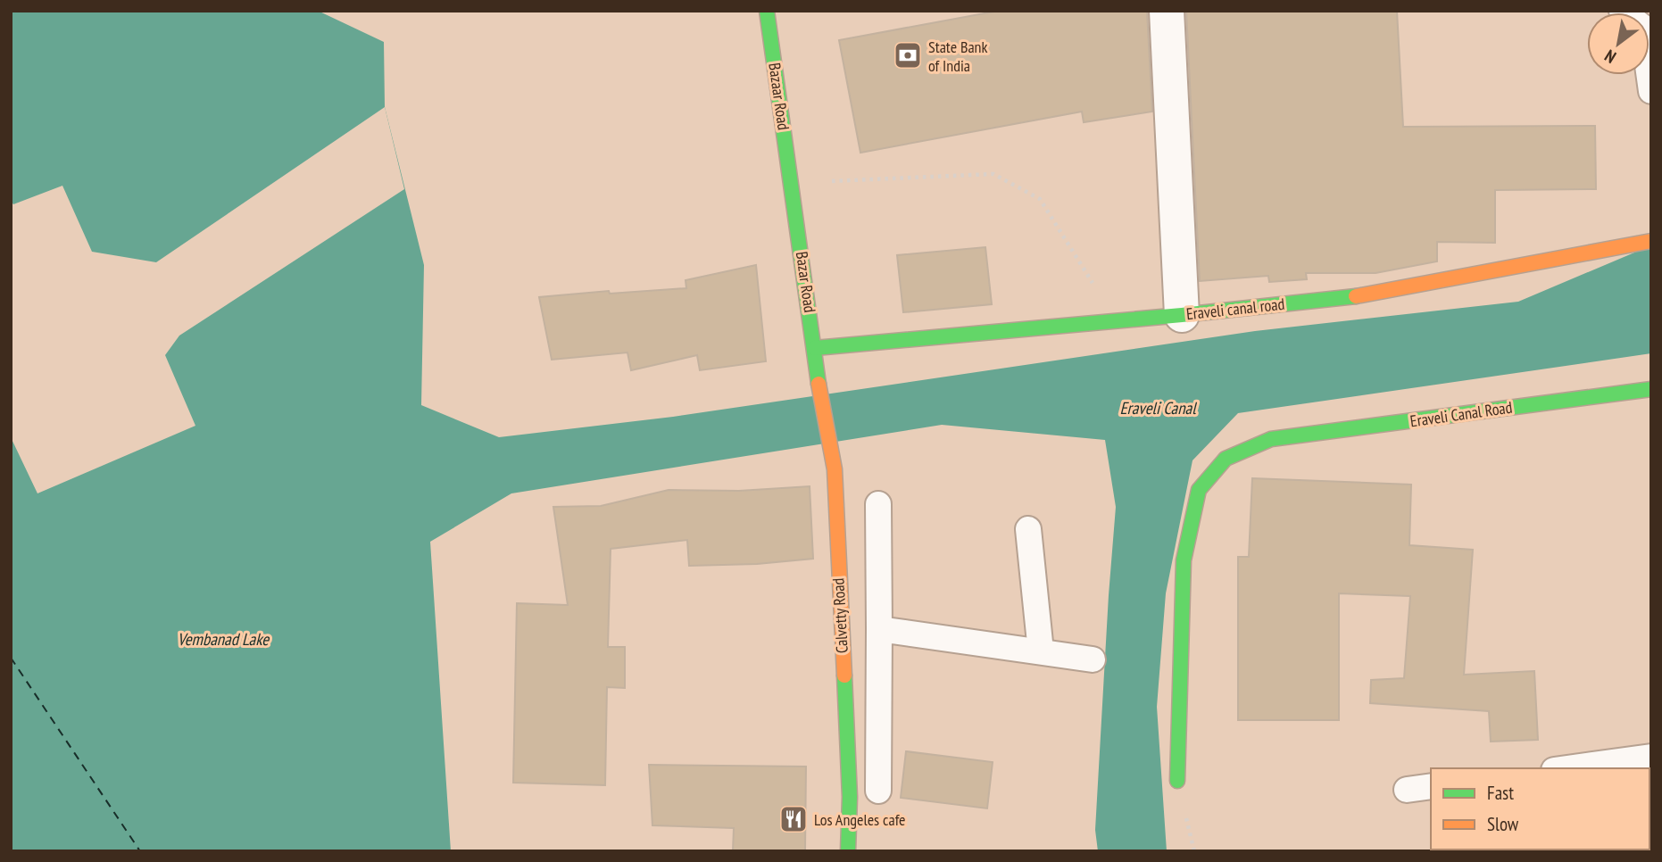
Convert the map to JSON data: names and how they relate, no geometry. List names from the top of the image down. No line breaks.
{"streets":{"street":["Bazaar Road","Bazar Road","Eraveli canal road","Eraveli Canal Road","Calvetty Road"]},"crossings":[["Bazaar Road","Bazar Road"],["Bazar Road","Eraveli canal road"],["Bazar Road","Calvetty Road"]],"water":["Eraveli Canal","Vembanad Lake"],"places":{"bank":["State Bank of India"],"restaurant":["Los Angeles cafe"]},"legend":["Fast","Slow"],"north":"bottom left"}
